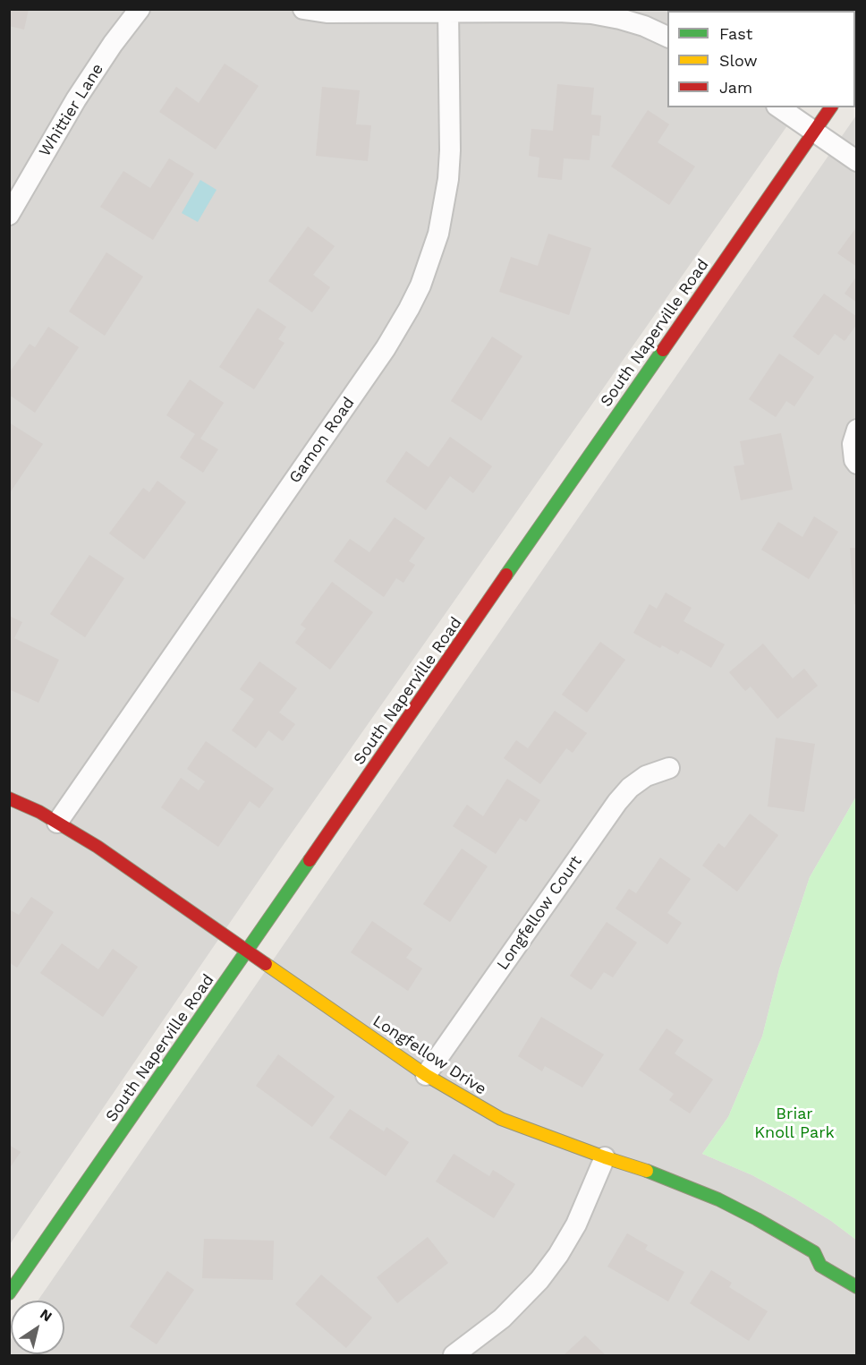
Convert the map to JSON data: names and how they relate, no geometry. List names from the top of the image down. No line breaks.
{"streets":{"main road":["South Naperville Road","Longfellow Drive"],"street":["Whittier Lane","Gamon Road","Longfellow Court"]},"crossings":[["South Naperville Road","Longfellow Drive"],["Gamon Road","Longfellow Drive"],["Longfellow Court","Longfellow Drive"]],"parks":["Briar Knoll Park"],"legend":["Fast","Slow","Jam"],"north":"top right"}
